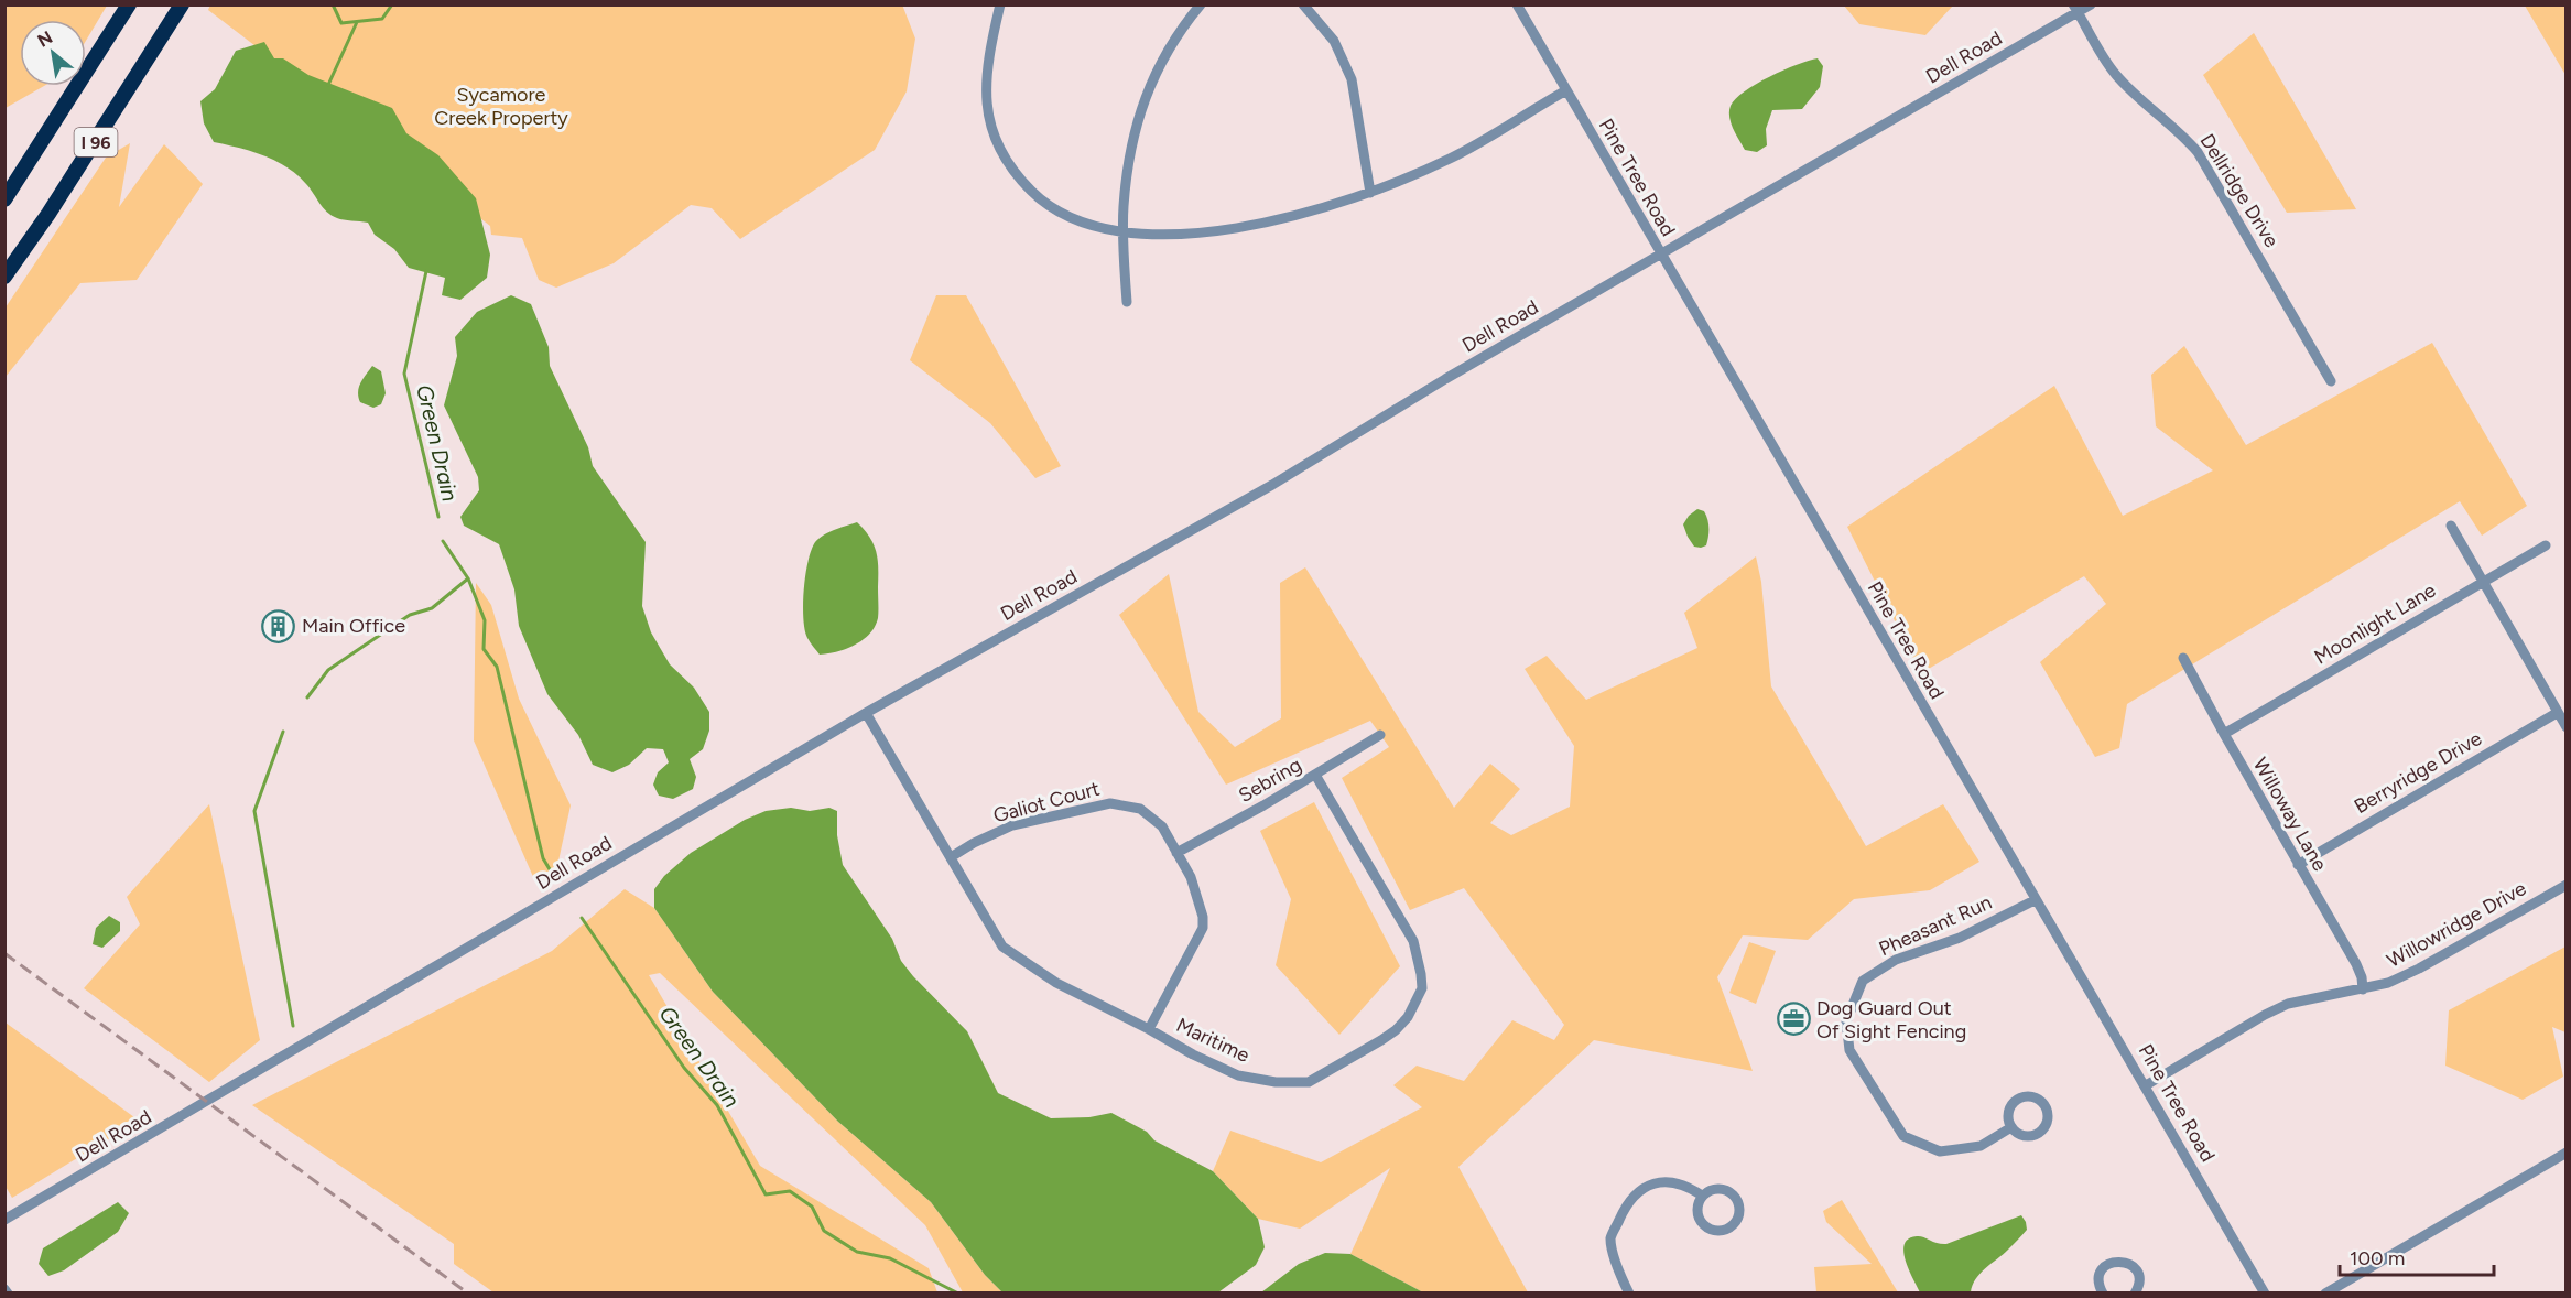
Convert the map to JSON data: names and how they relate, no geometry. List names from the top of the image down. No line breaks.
{"streets":{"highway":["I 96"],"street":["Dell Road","Pine Tree Road","Dellridge Drive","Moonlight Lane","Berryridge Drive","Sebring","Galiot Court","Willoway Lane","Willowridge Drive","Pheasant Run","Maritime"]},"crossings":[["Dell Road","Pine Tree Road"],["Dell Road","Dellridge Drive"],["Dell Road","Maritime"],["Pine Tree Road","Willowridge Drive"],["Pine Tree Road","Pheasant Run"],["Moonlight Lane","Willoway Lane"],["Berryridge Drive","Willoway Lane"],["Sebring","Galiot Court"],["Sebring","Maritime"],["Galiot Court","Maritime"],["Willoway Lane","Willowridge Drive"]],"water":["Green Drain"],"parks":["Sycamore Creek Property"],"places":{"building":["Main Office"],"office":["Dog Guard Out Of Sight Fencing"]},"scale_bar":"100 m","north":"top left"}
